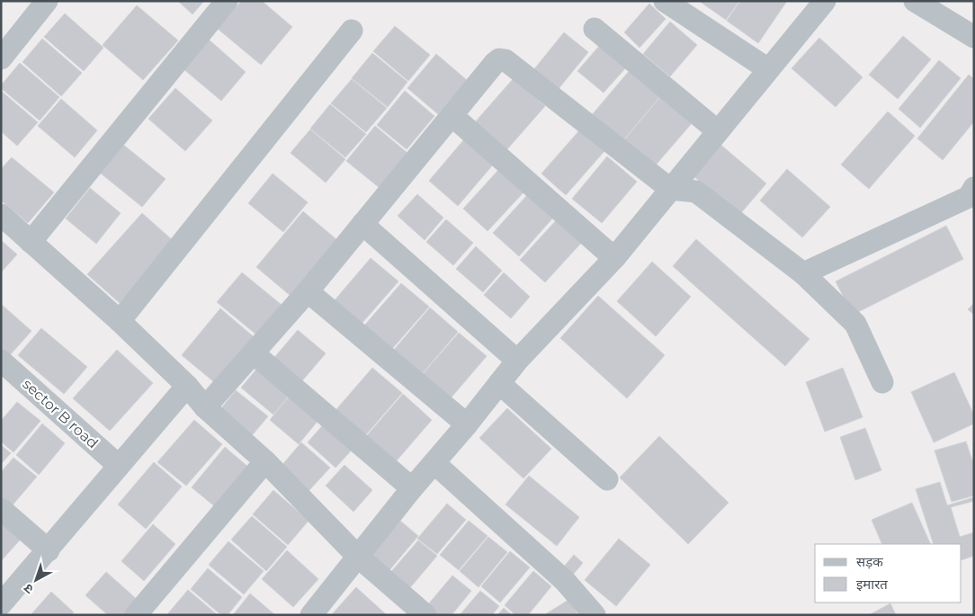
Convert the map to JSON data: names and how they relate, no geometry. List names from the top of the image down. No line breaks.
{"streets":{"street":["sector B road"]},"legend":["सड़क","इमारत"],"north":"bottom left"}
